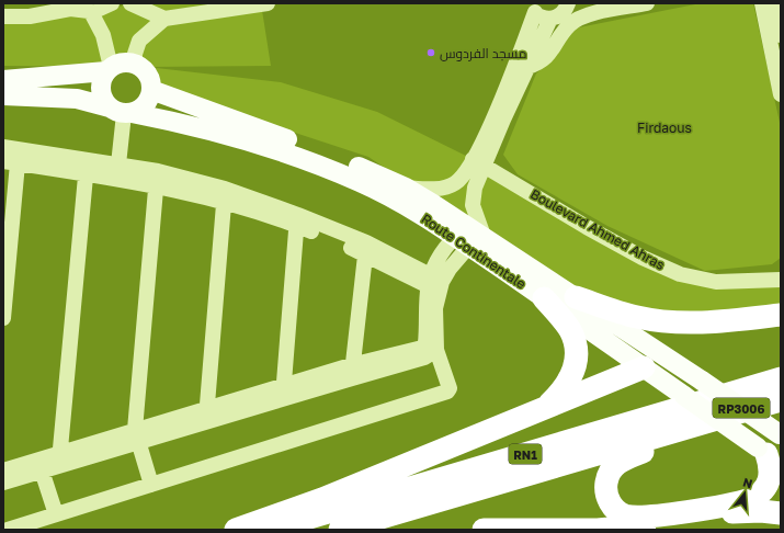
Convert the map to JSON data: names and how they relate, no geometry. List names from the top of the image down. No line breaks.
{"streets":{"highway":["RN1"],"main road":["Route Continentale","RP3006"],"street":["Boulevard Ahmed Ahras"]},"parks":["Firdaous"],"places":["مسجد الفردوس"],"north":"top"}
